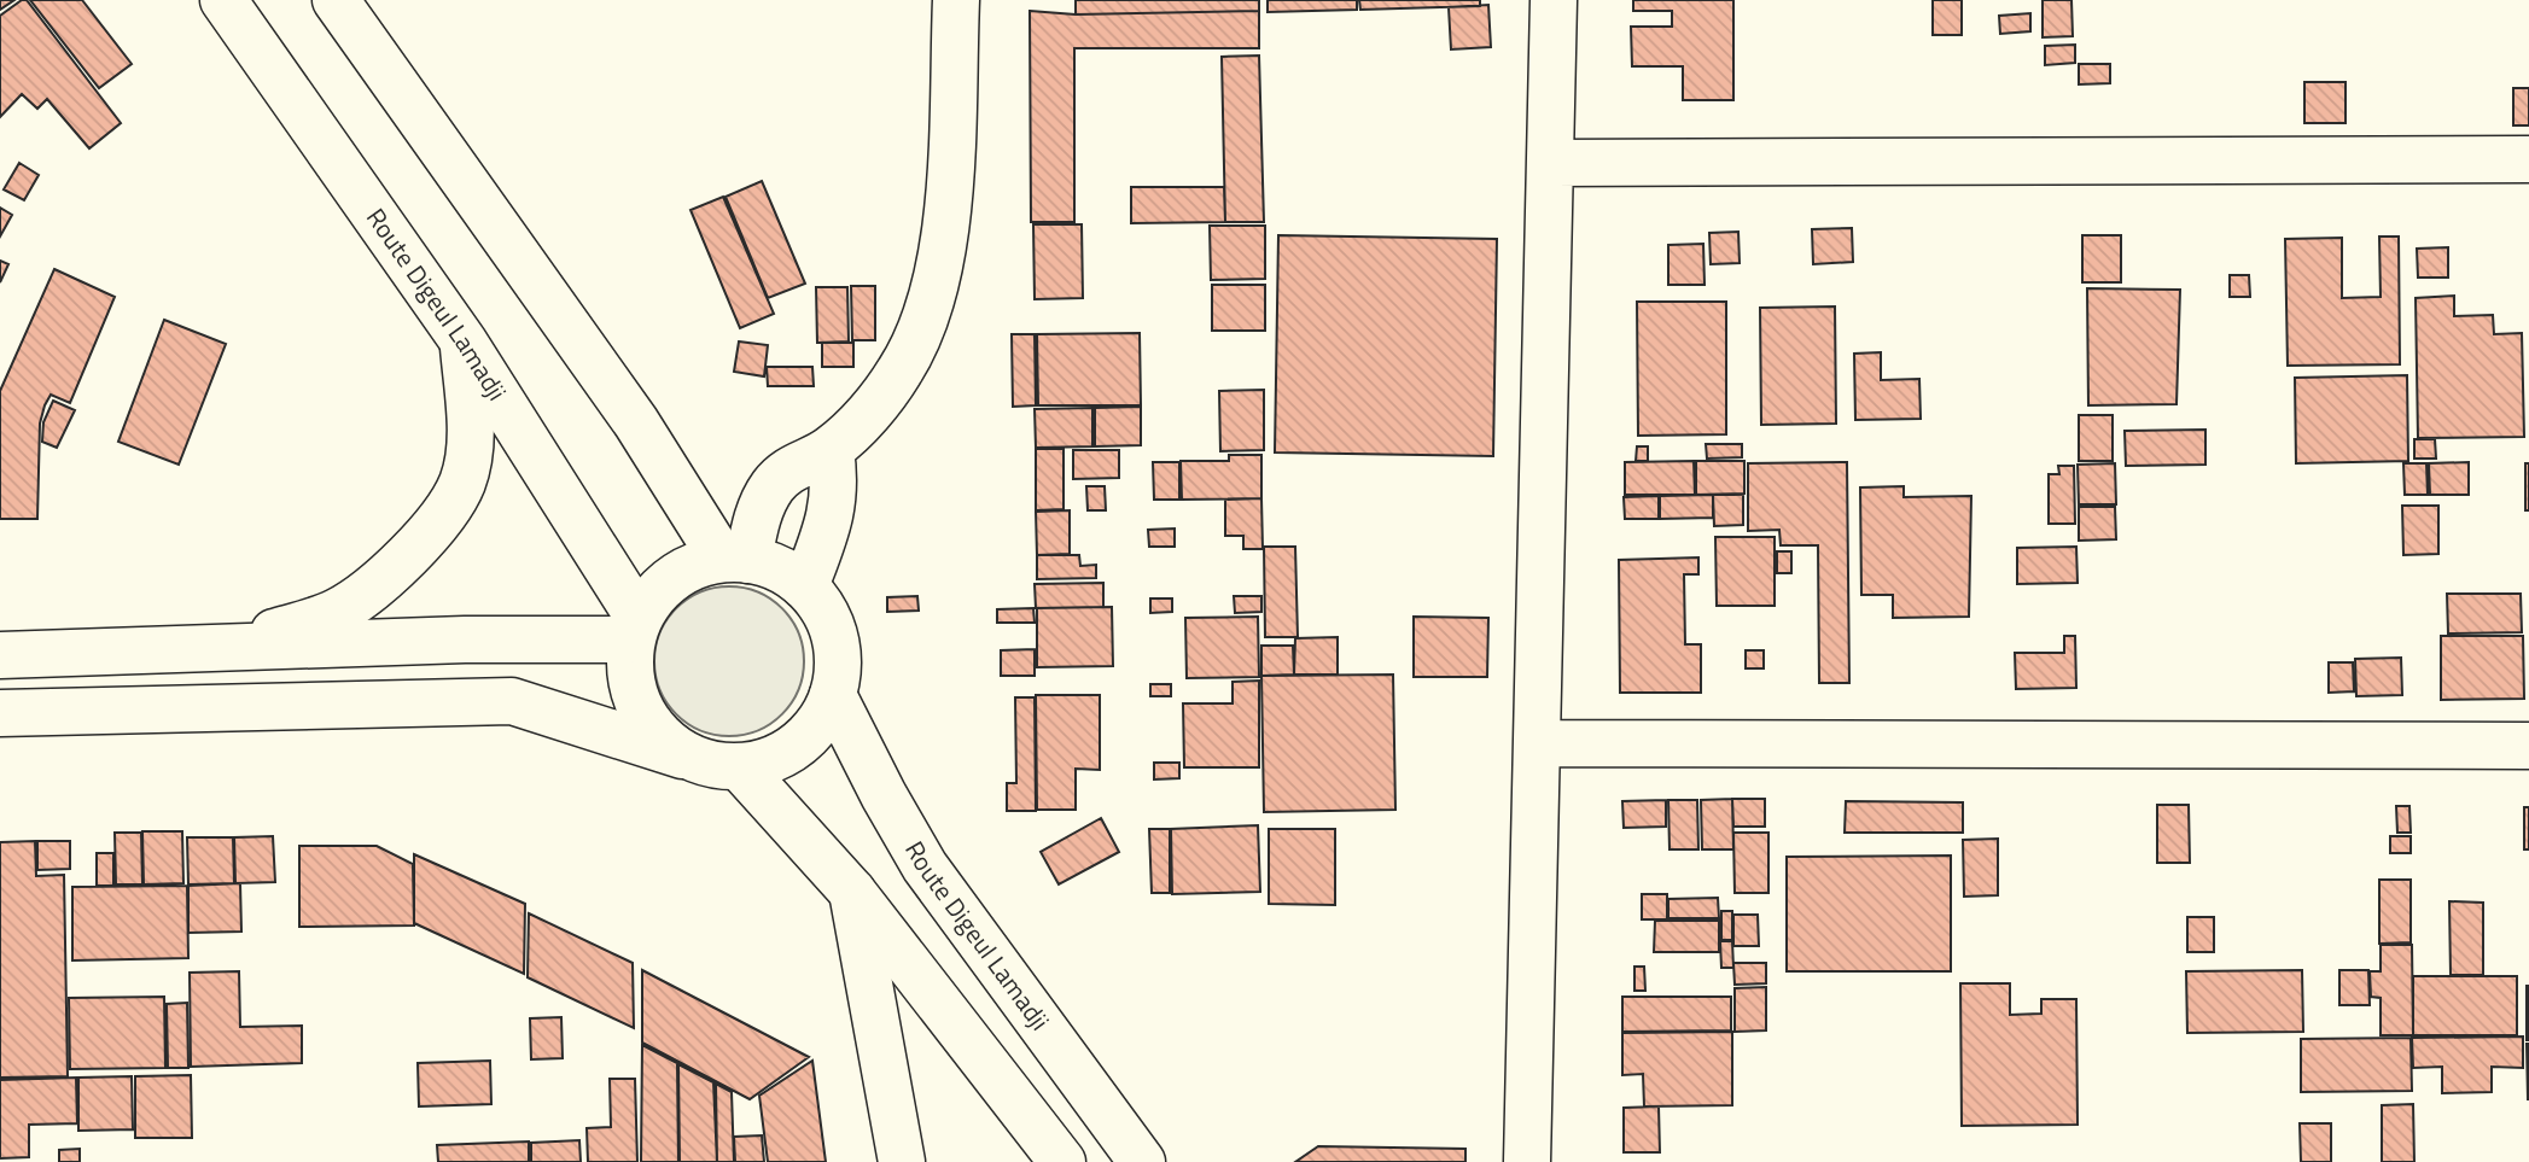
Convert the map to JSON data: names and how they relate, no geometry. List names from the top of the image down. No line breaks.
{"streets":{"main road":["Route Digeul Lamadji"]}}
